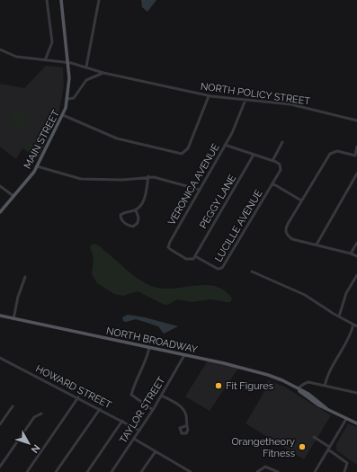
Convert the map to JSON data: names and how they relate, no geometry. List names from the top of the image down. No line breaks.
{"streets":{"main road":["MAIN STREET","NORTH BROADWAY"],"street":["NORTH POLICY STREET","VERONICA AVENUE","PEGGY LANE","LUCILLE AVENUE","HOWARD STREET","TAYLOR STREET"]},"crossings":[["NORTH POLICY STREET","MAIN STREET"],["NORTH POLICY STREET","VERONICA AVENUE"],["VERONICA AVENUE","PEGGY LANE"],["VERONICA AVENUE","LUCILLE AVENUE"],["PEGGY LANE","LUCILLE AVENUE"],["NORTH BROADWAY","TAYLOR STREET"],["HOWARD STREET","TAYLOR STREET"]],"places":["Fit Figures","Orangetheory Fitness"],"north":"bottom right"}
